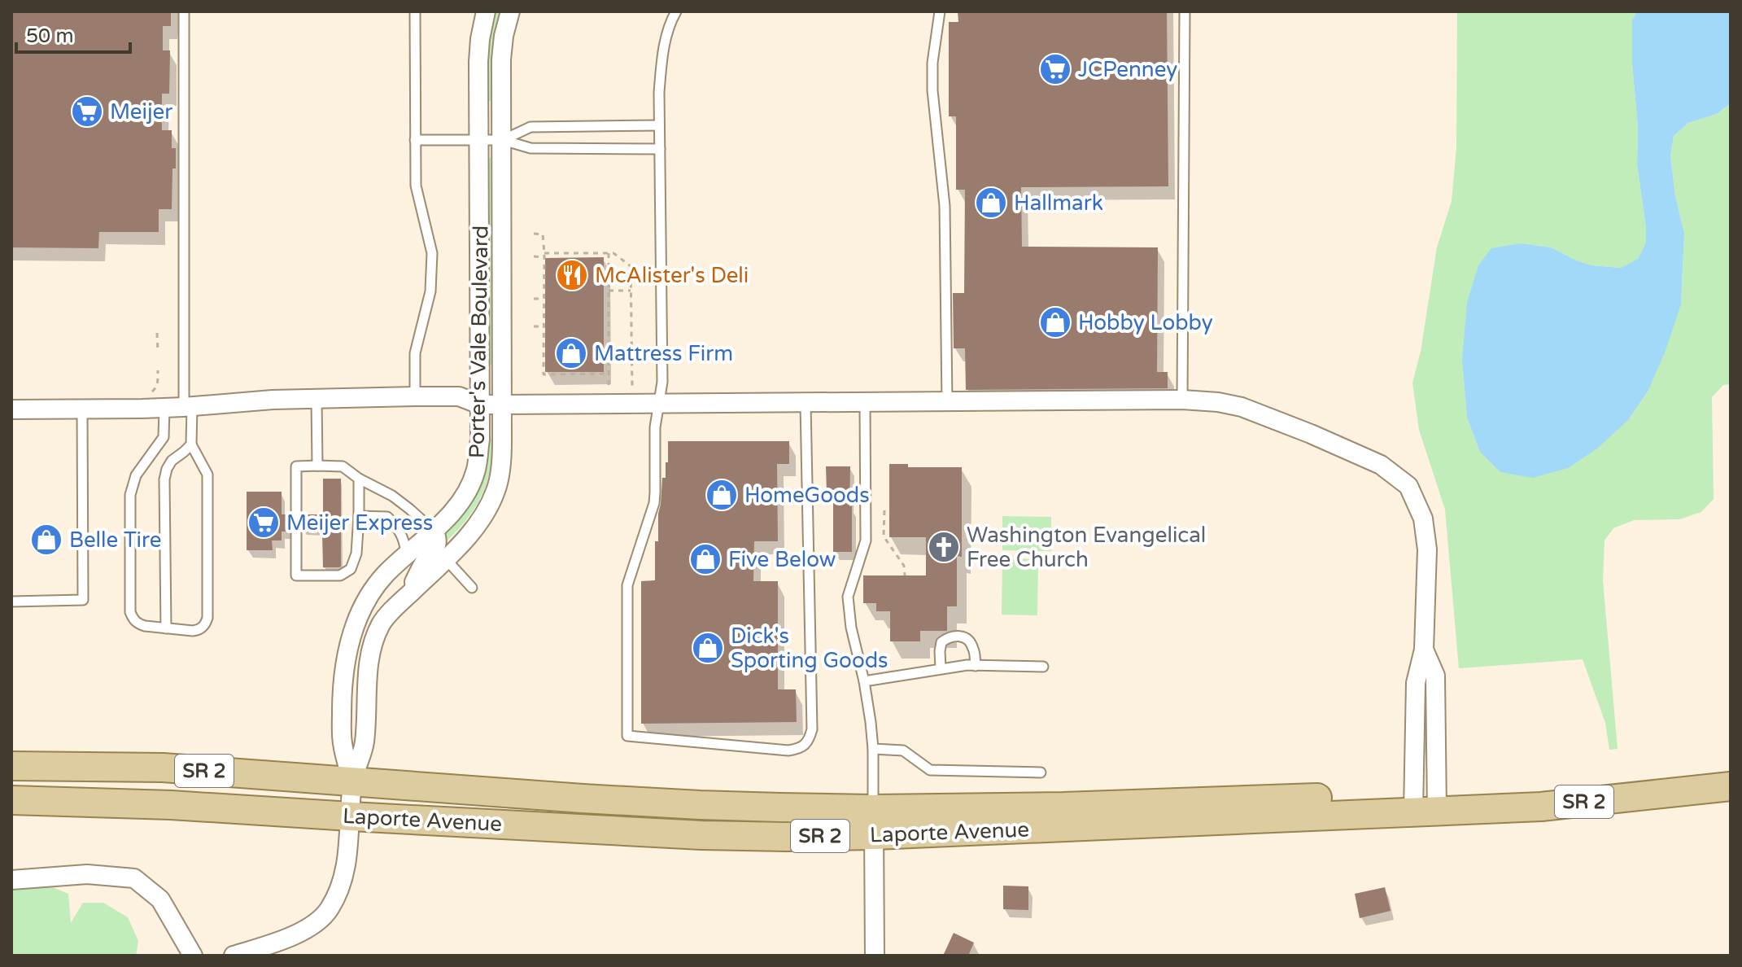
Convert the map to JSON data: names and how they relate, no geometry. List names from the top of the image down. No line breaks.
{"streets":{"main road":["SR 2","Laporte Avenue"],"street":["Porter's Vale Boulevard"]},"crossings":[["Porter's Vale Boulevard","Laporte Avenue"]],"places":{"supermarket":["JCPenney","Meijer","Meijer Express"],"shop":["Hallmark","Hobby Lobby","Mattress Firm","HomeGoods","Belle Tire","Five Below","Dick's Sporting Goods"],"restaurant":["McAlister's Deli"],"church":["Washington Evangelical Free Church"]},"scale_bar":"50 m"}
